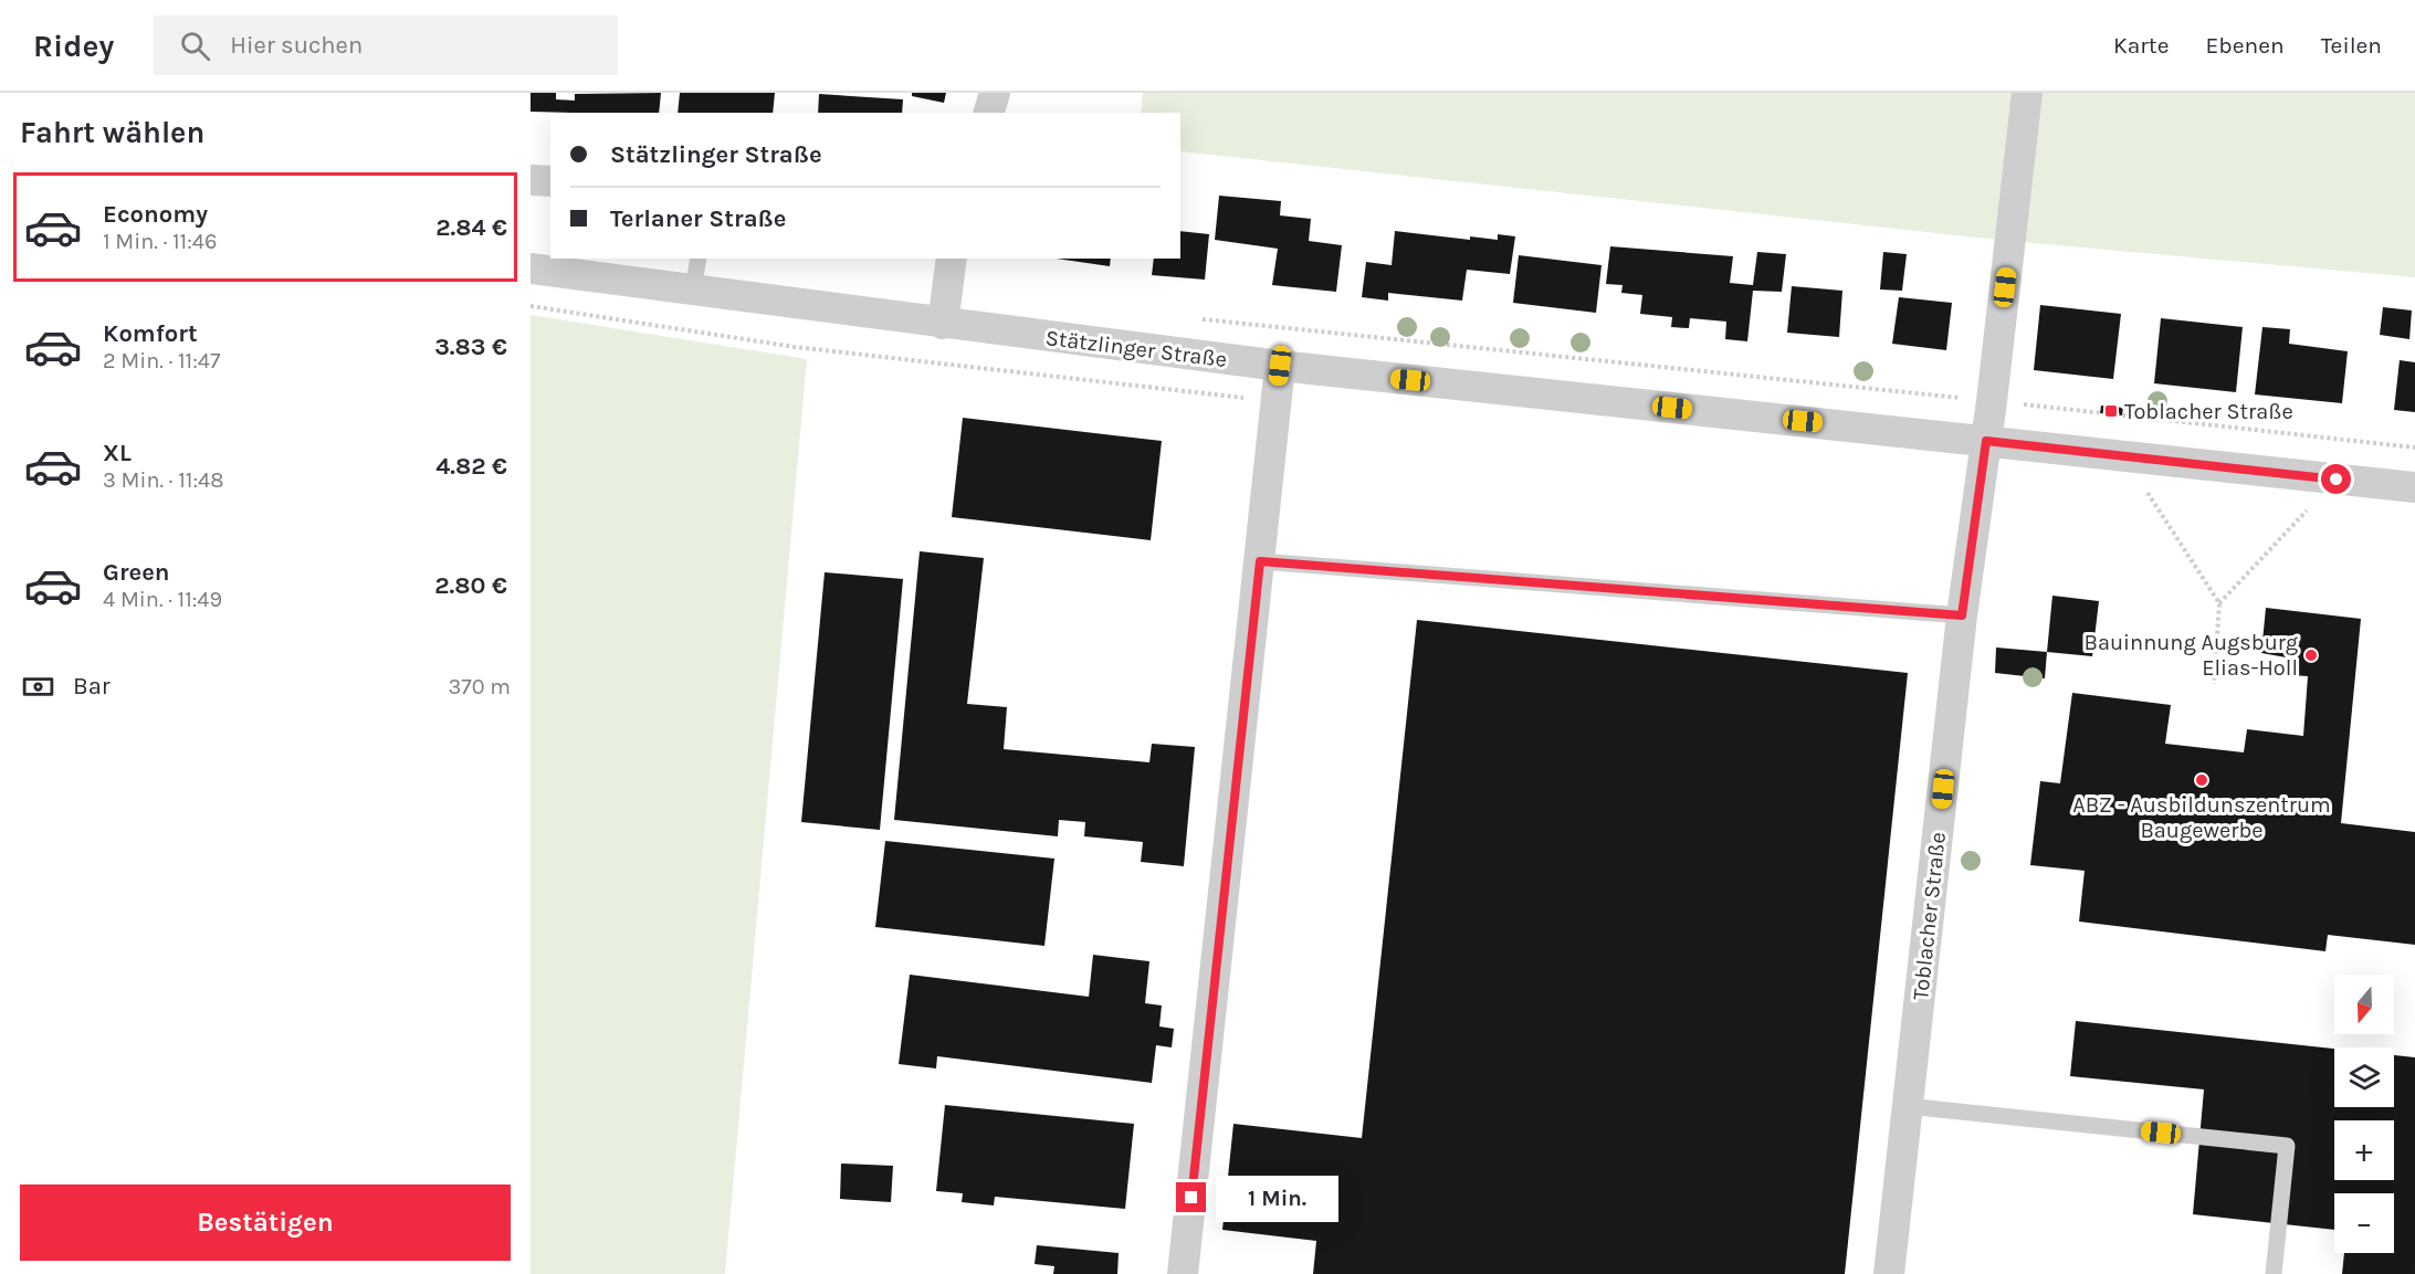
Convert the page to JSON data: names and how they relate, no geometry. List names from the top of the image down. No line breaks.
{"streets":{"street":["Stätzlinger Straße","Toblacher Straße"]},"crossings":[["Stätzlinger Straße","Toblacher Straße"]],"places":{"transit":["Toblacher Straße"],"other":["Bauinnung Augsburg Elias-Holl","ABZ - Ausbildunszentrum Baugewerbe"]},"north":"bottom","page":{"header":"Ridey","search":"Hier suchen","nav":["Karte","Ebenen","Teilen"],"heading":"Fahrt wählen","banner":["Stätzlinger Straße","Terlaner Straße"],"list":[{"name":"Economy","note":"1 Min. · 11:46","value":"2.84 €"},{"name":"Komfort","note":"2 Min. · 11:47","value":"3.83 €"},{"name":"XL","note":"3 Min. · 11:48","value":"4.82 €"},{"name":"Green","note":"4 Min. · 11:49","value":"2.80 €"}],"pay":["Bar","370 m"],"map_buttons":["+","−"],"buttons":"Bestätigen","bubble":"1 Min."}}
